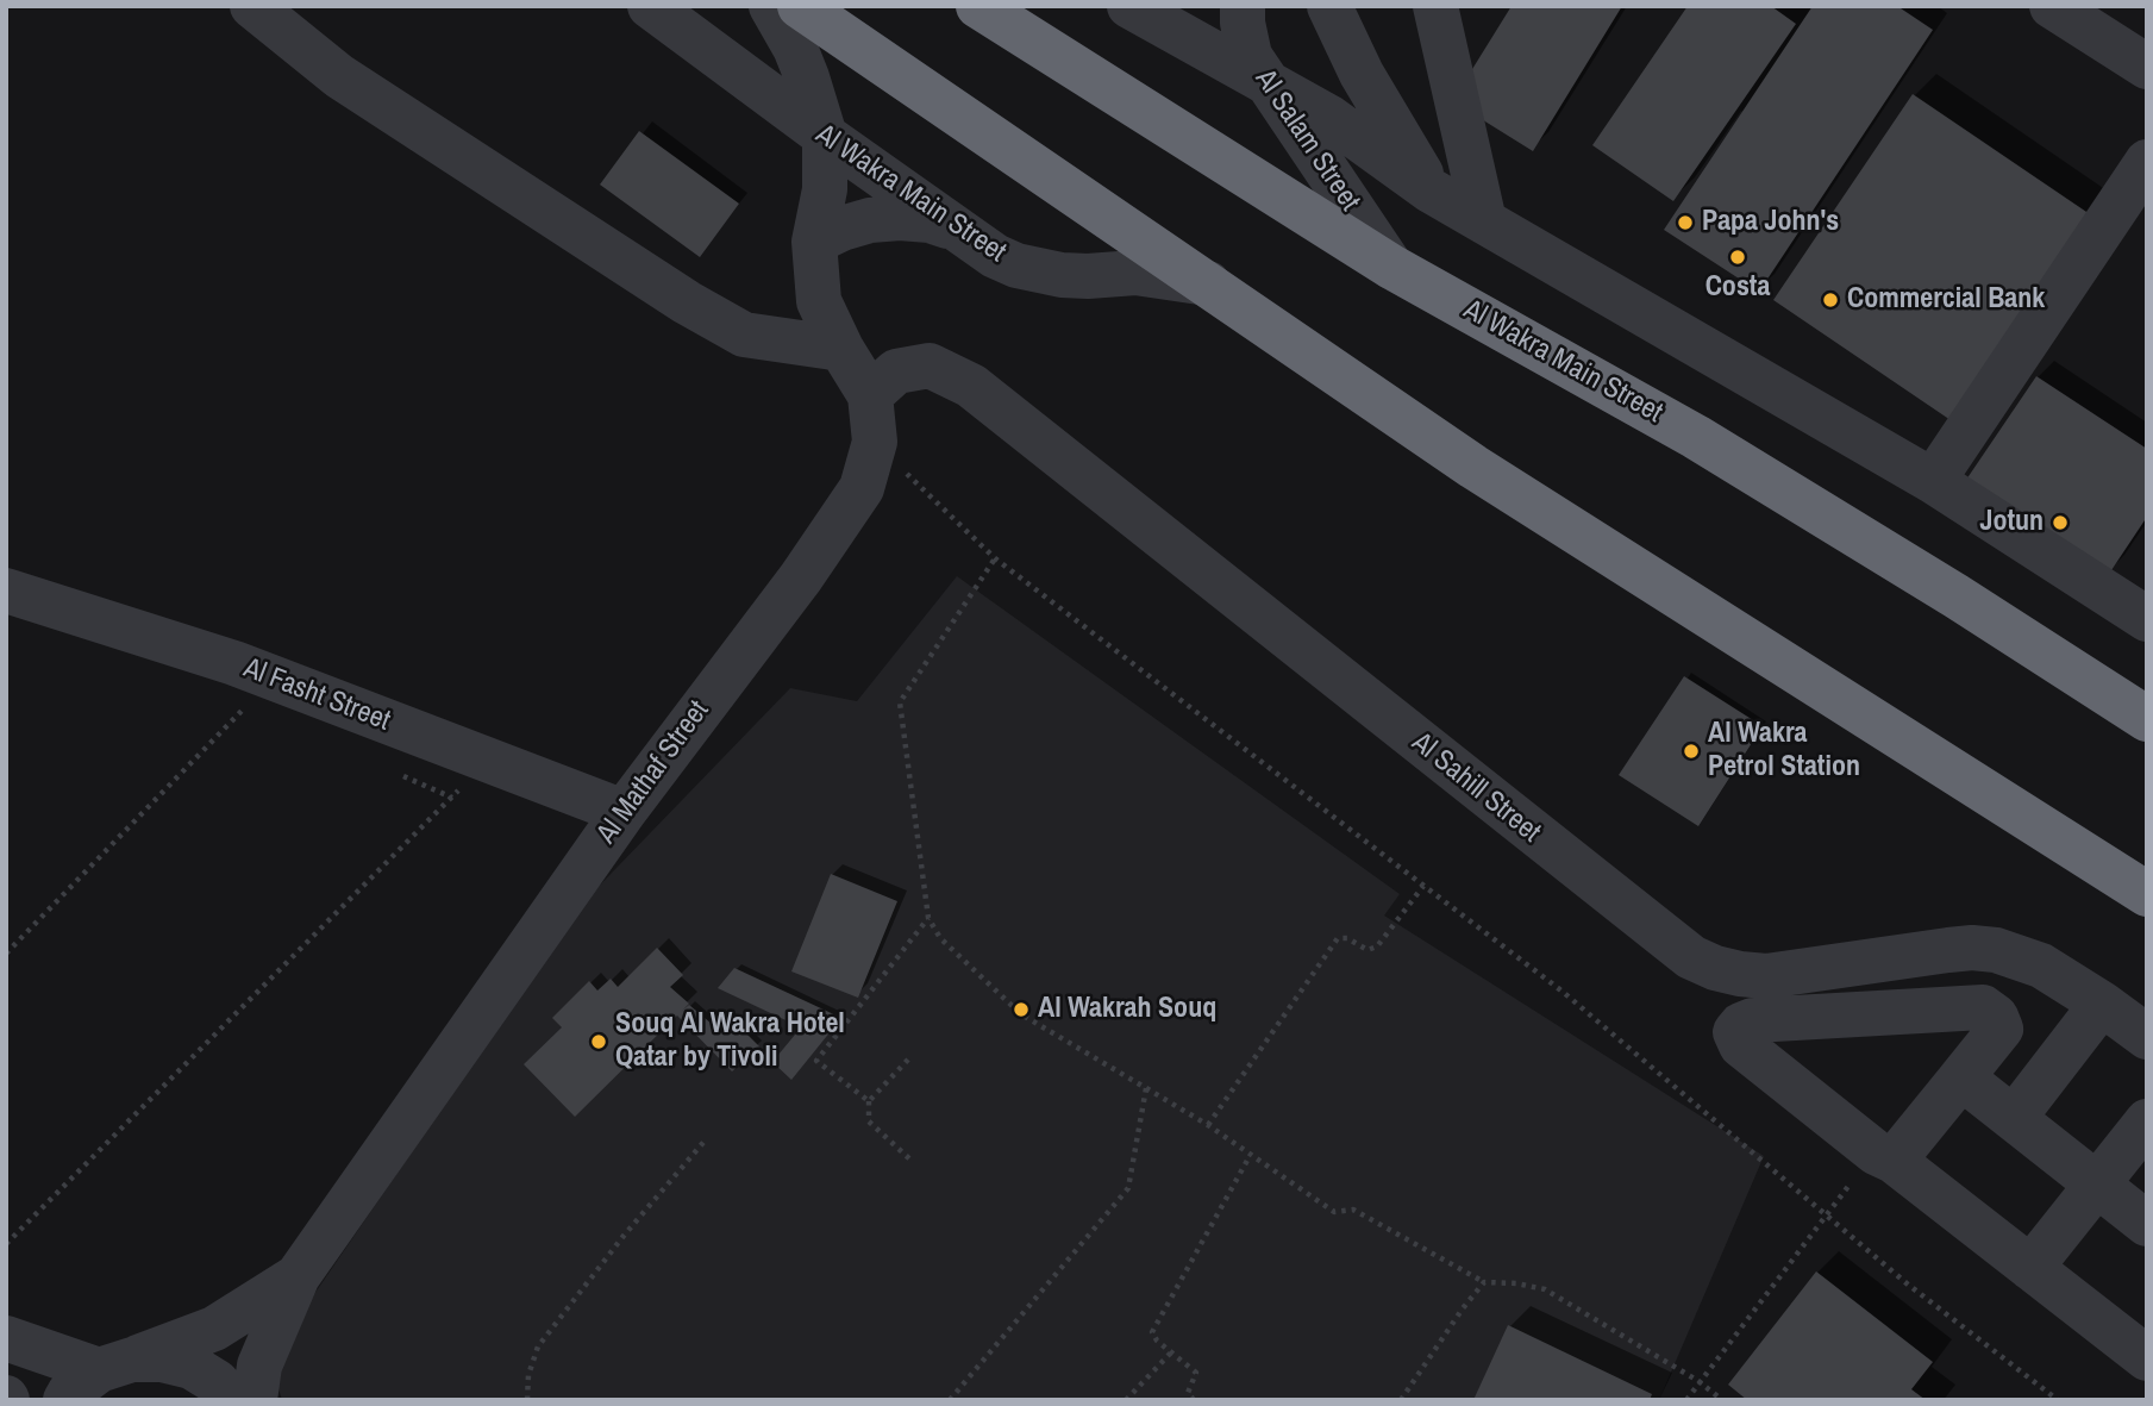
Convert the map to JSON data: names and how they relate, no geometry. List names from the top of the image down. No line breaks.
{"streets":{"highway":["Al Wakra Main Street"],"street":["Al Salam Street","Al Fasht Street","Al Mathaf Street","Al Sahill Street"]},"crossings":[["Al Salam Street","Al Wakra Main Street"],["Al Wakra Main Street","Al Mathaf Street"],["Al Fasht Street","Al Mathaf Street"],["Al Mathaf Street","Al Sahill Street"]],"places":["Papa John's","Costa","Commercial Bank","Jotun","Al Wakra Petrol Station","Al Wakrah Souq","Souq Al Wakra Hotel Qatar by Tivoli"]}
